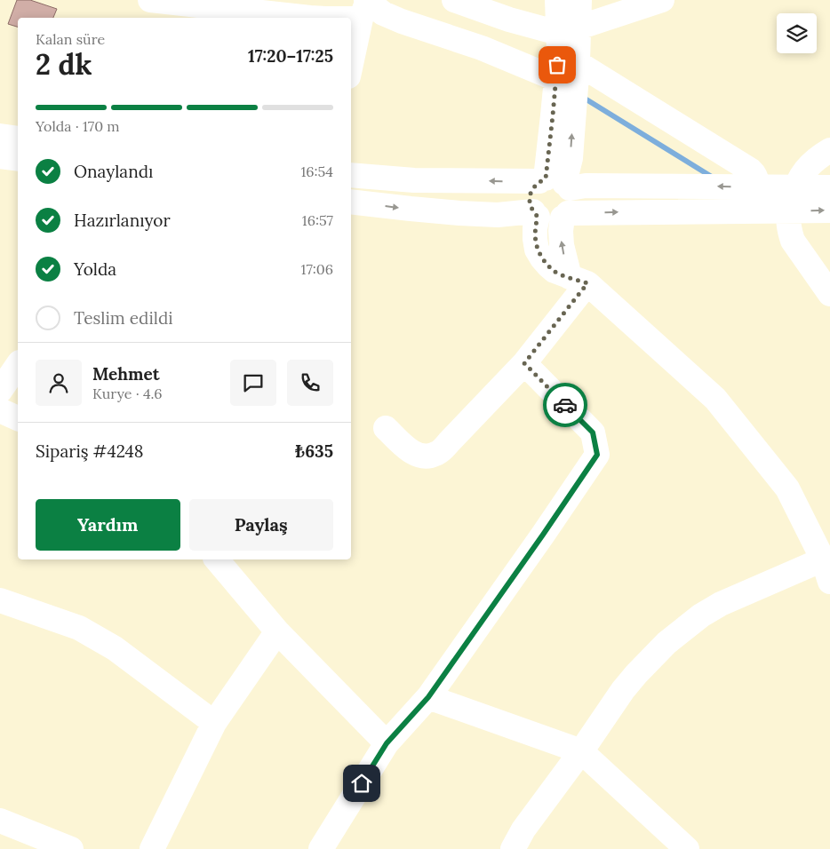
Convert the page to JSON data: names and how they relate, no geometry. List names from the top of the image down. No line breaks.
{"page":{"heading":["2 dk","Kalan süre","17:20–17:25"],"panel":["Mehmet","Kurye · 4.6","Sipariş #4248","₺635"],"bar":"Yolda · 170 m","list":[["Onaylandı","16:54"],["Hazırlanıyor","16:57"],["Yolda","17:06"],"Teslim edildi"],"buttons":["Yardım","Paylaş"]}}
